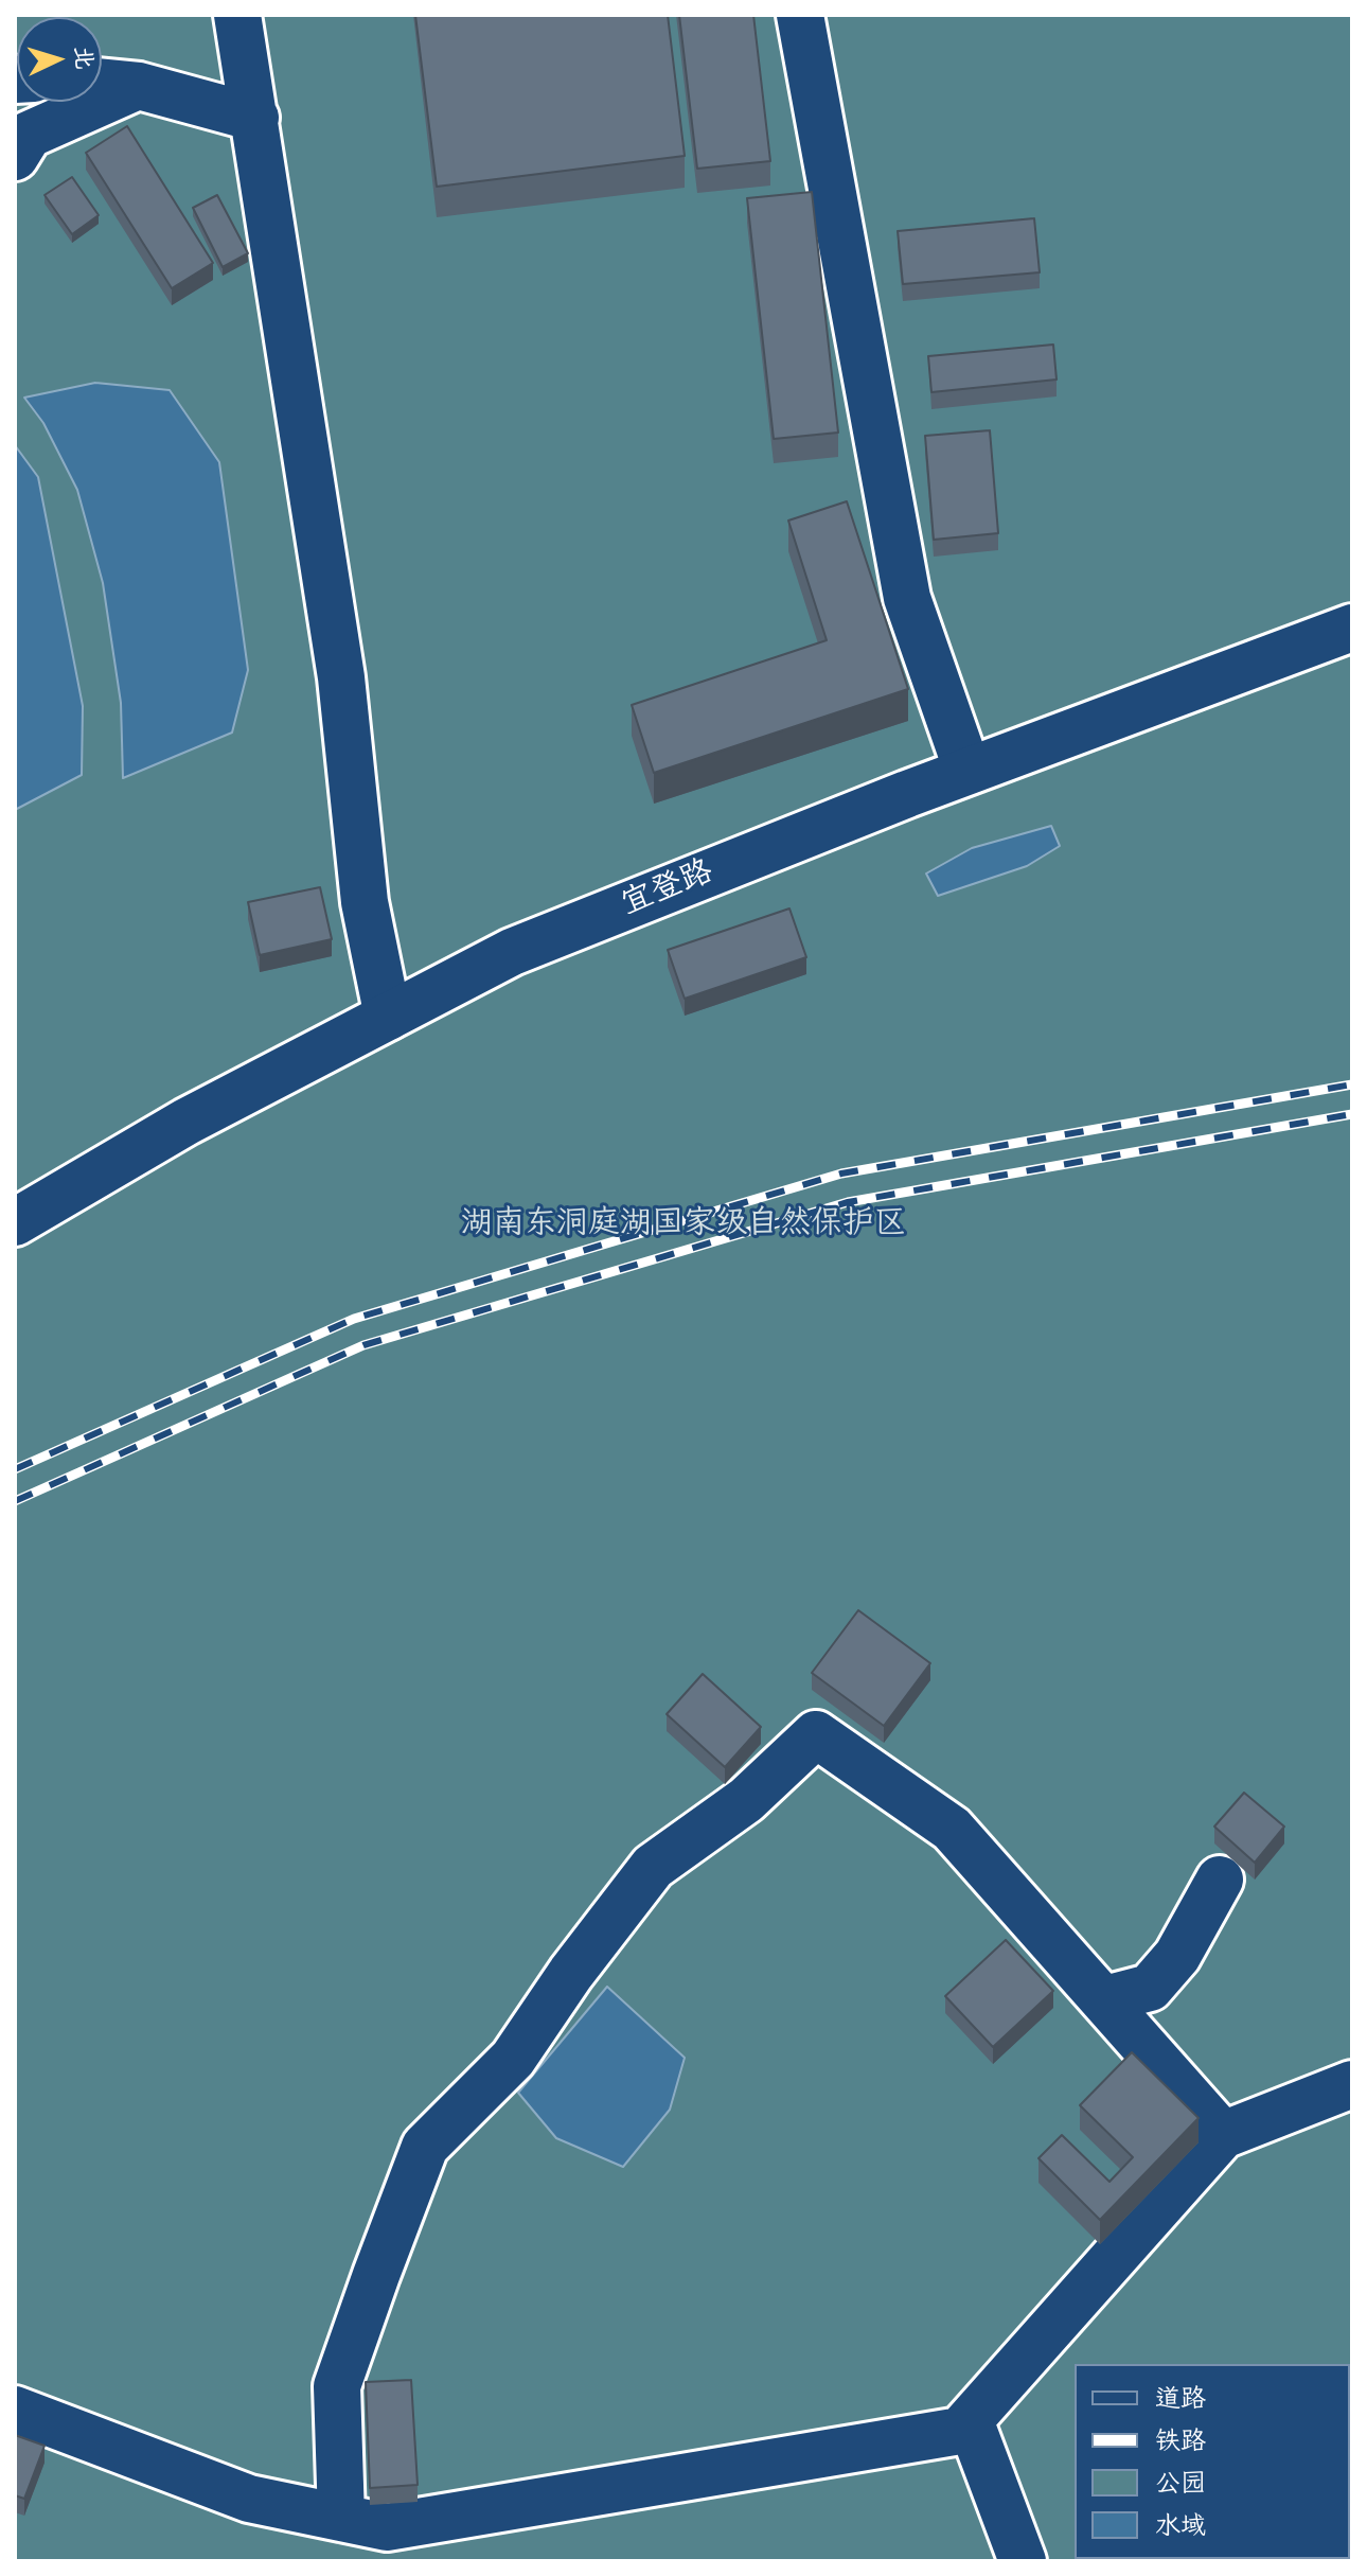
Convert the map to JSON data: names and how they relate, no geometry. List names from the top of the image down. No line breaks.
{"streets":{"street":["宜登路"]},"parks":["湖南东洞庭湖国家级自然保护区"],"legend":["道路","铁路","公园","水域"],"north":"right"}
